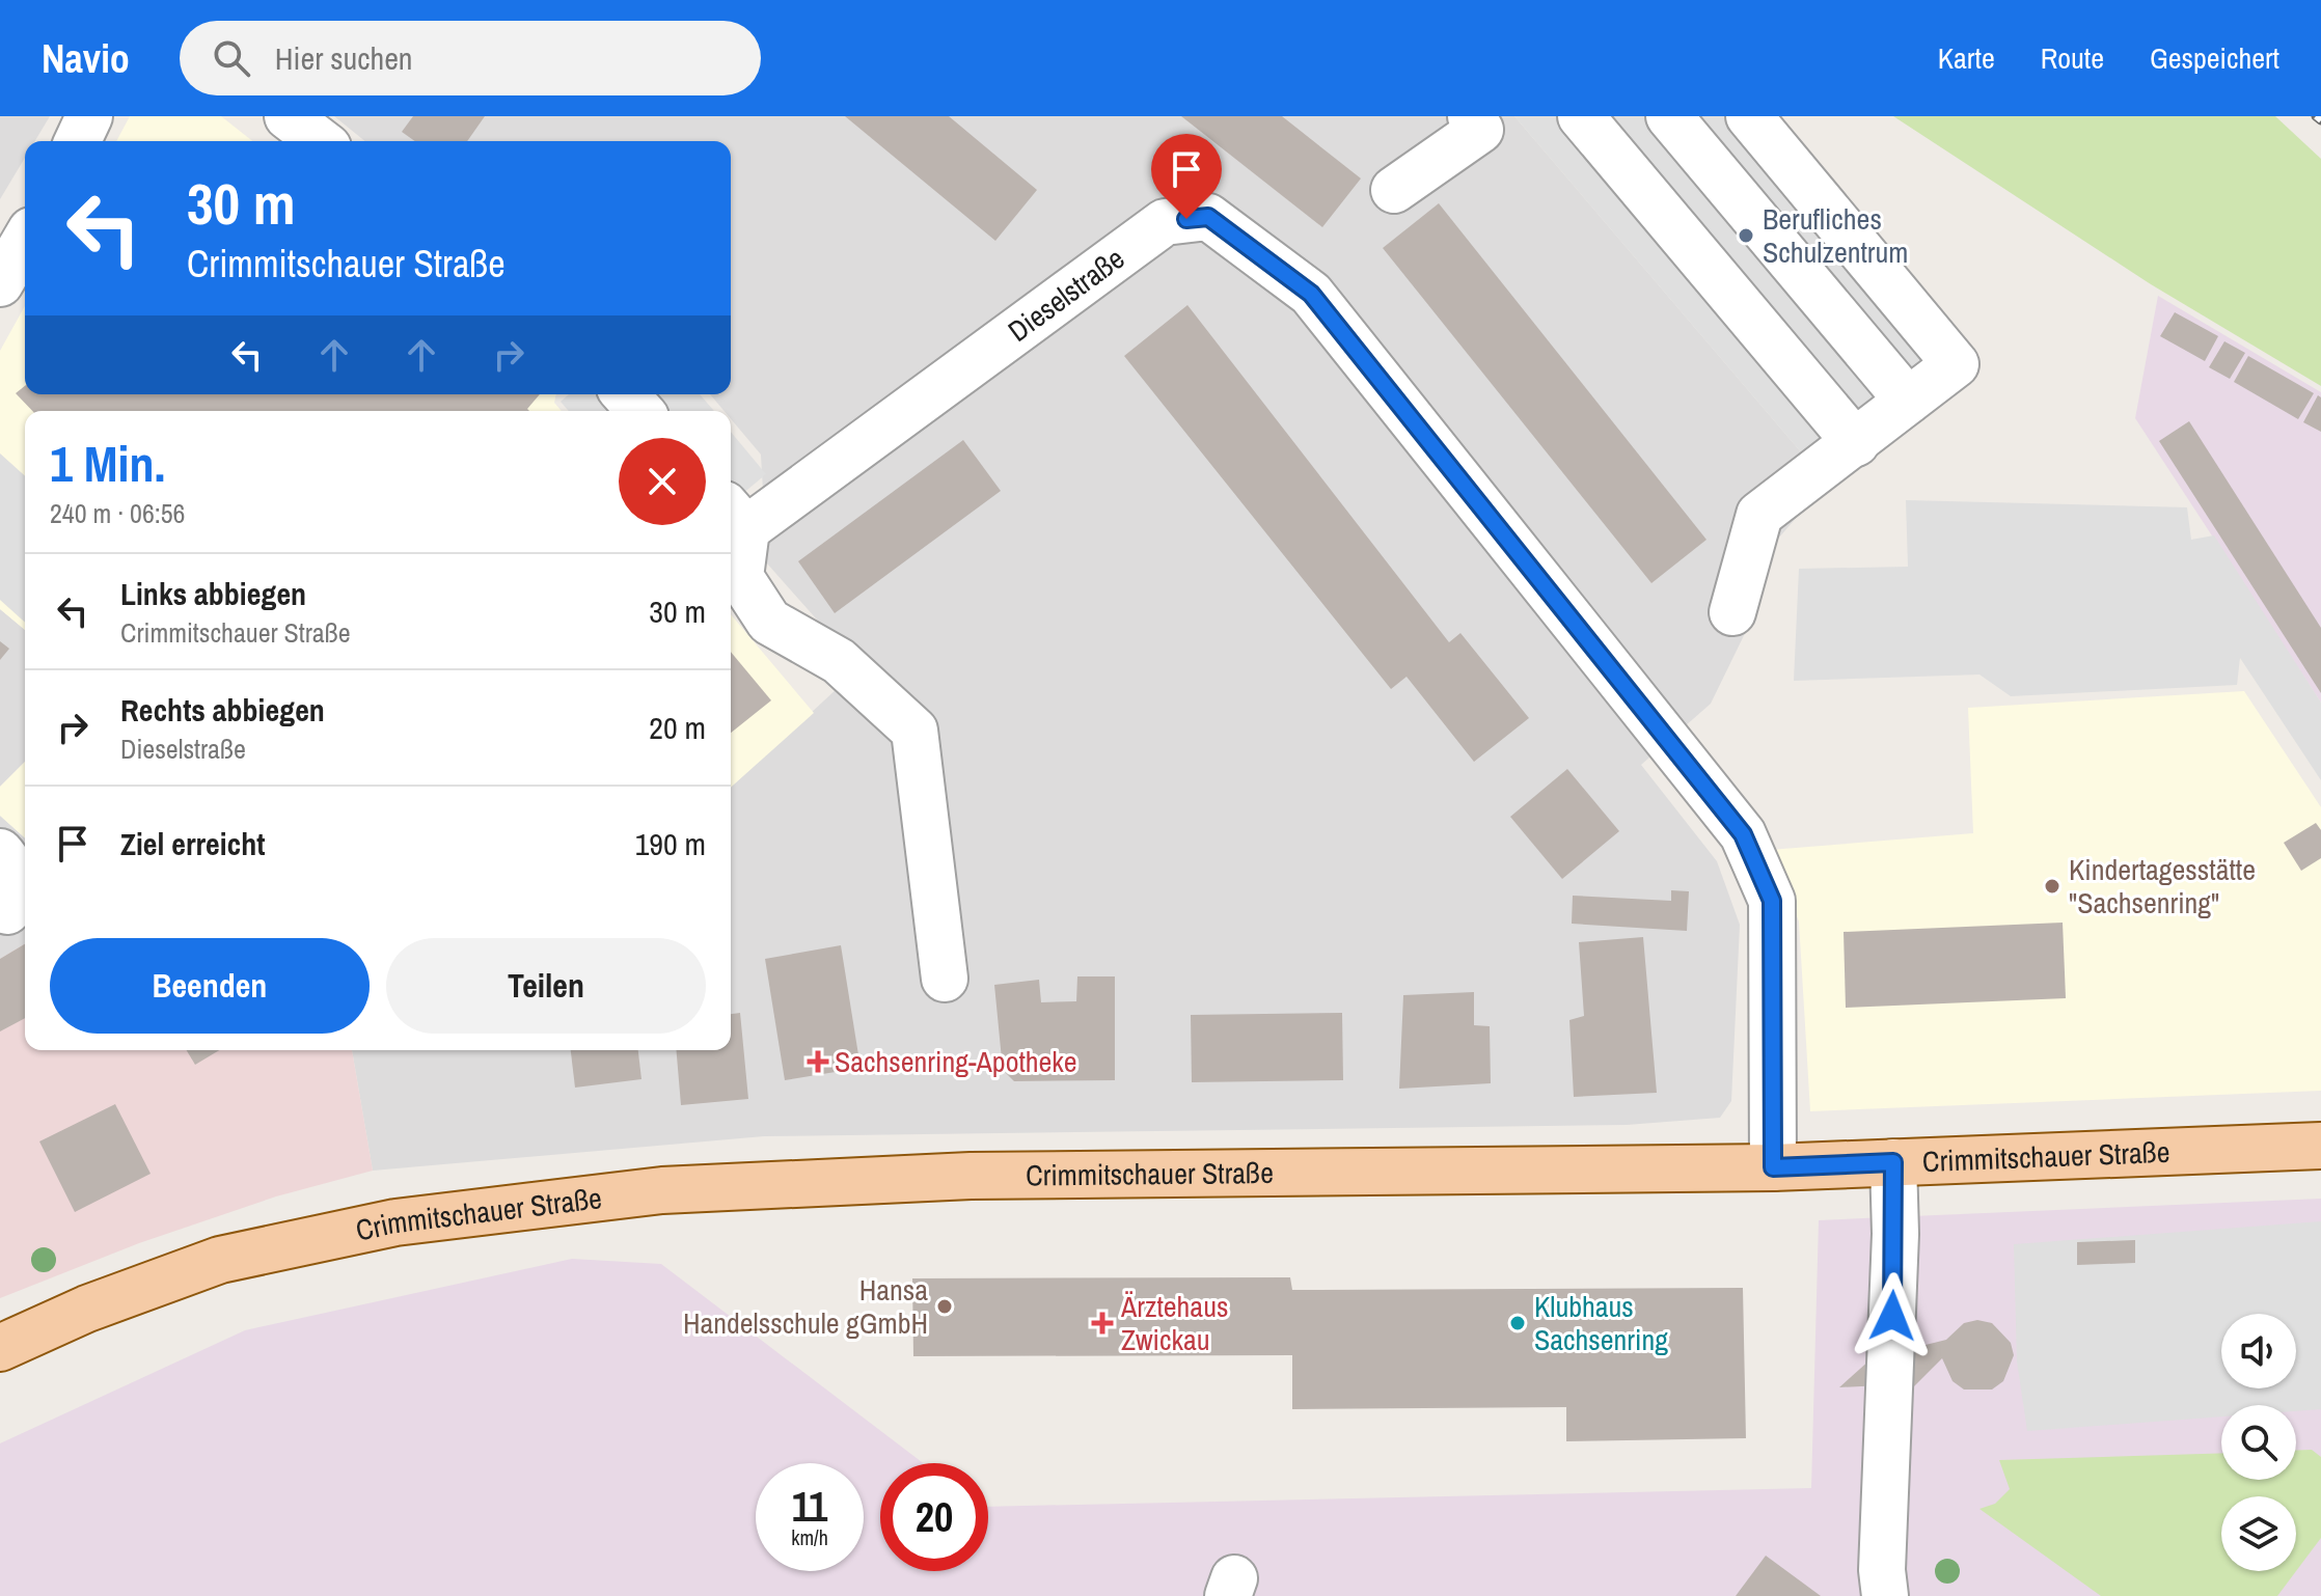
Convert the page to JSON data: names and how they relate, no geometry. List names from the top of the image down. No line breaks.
{"streets":{"main road":["Crimmitschauer Straße"],"street":["Dieselstraße"]},"crossings":[["Dieselstraße","Crimmitschauer Straße"]],"places":{"other":["Berufliches Schulzentrum","Kindertagesstätte \"Sachsenring\"","Hansa Handelsschule gGmbH","Klubhaus Sachsenring"],"health":["Sachsenring-Apotheke","Ärztehaus Zwickau"]},"page":{"header":"Navio","search":"Hier suchen","nav":["Karte","Route","Gespeichert"],"turn":["30 m","Crimmitschauer Straße"],"heading":["1 Min.","240 m · 06:56"],"list":[{"name":"Links abbiegen","note":"Crimmitschauer Straße","value":"30 m"},{"name":"Rechts abbiegen","note":"Dieselstraße","value":"20 m"},{"name":"Ziel erreicht","value":"190 m"}],"buttons":["Beenden","Teilen"],"speed":"11 km/h","limit":"20"}}
